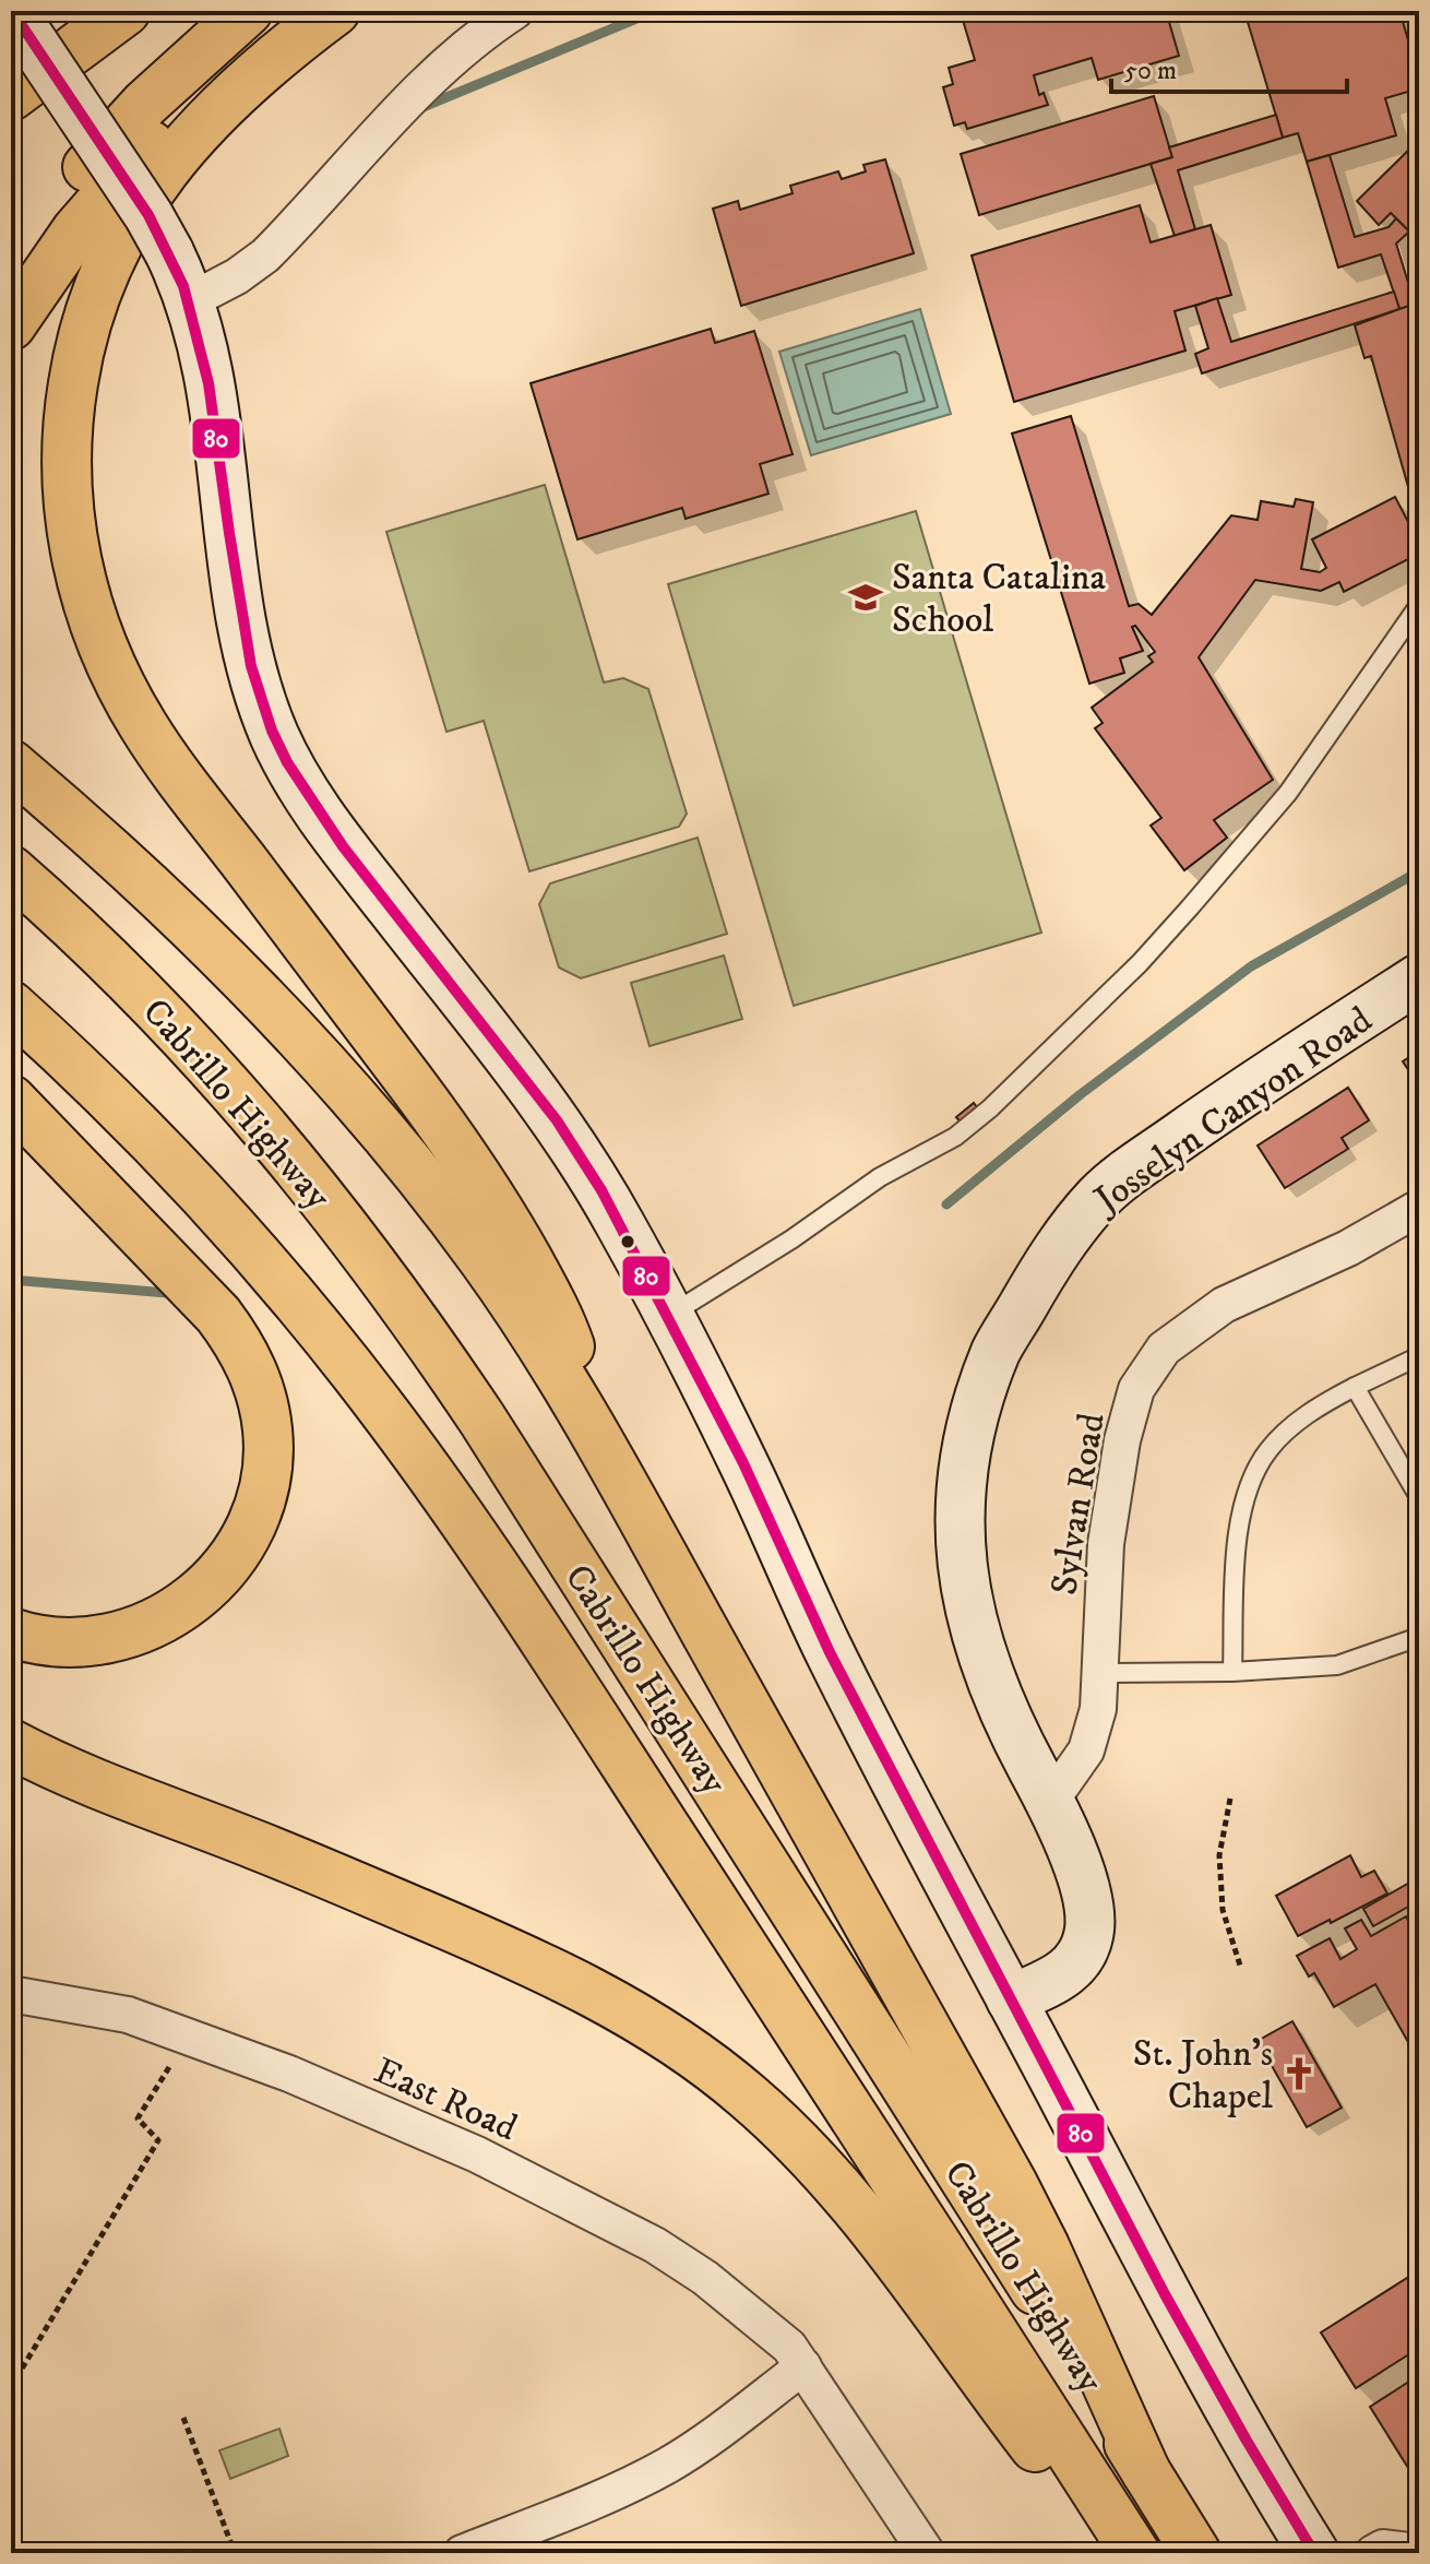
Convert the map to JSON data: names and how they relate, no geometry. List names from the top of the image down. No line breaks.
{"streets":{"highway":["Cabrillo Highway"],"street":["Josselyn Canyon Road","Sylvan Road","East Road"]},"crossings":[["Josselyn Canyon Road","Sylvan Road"]],"places":{"school or university":["Santa Catalina School"],"church":["St. John's Chapel"]},"lines":["transit line 80"],"scale_bar":"50 m"}
